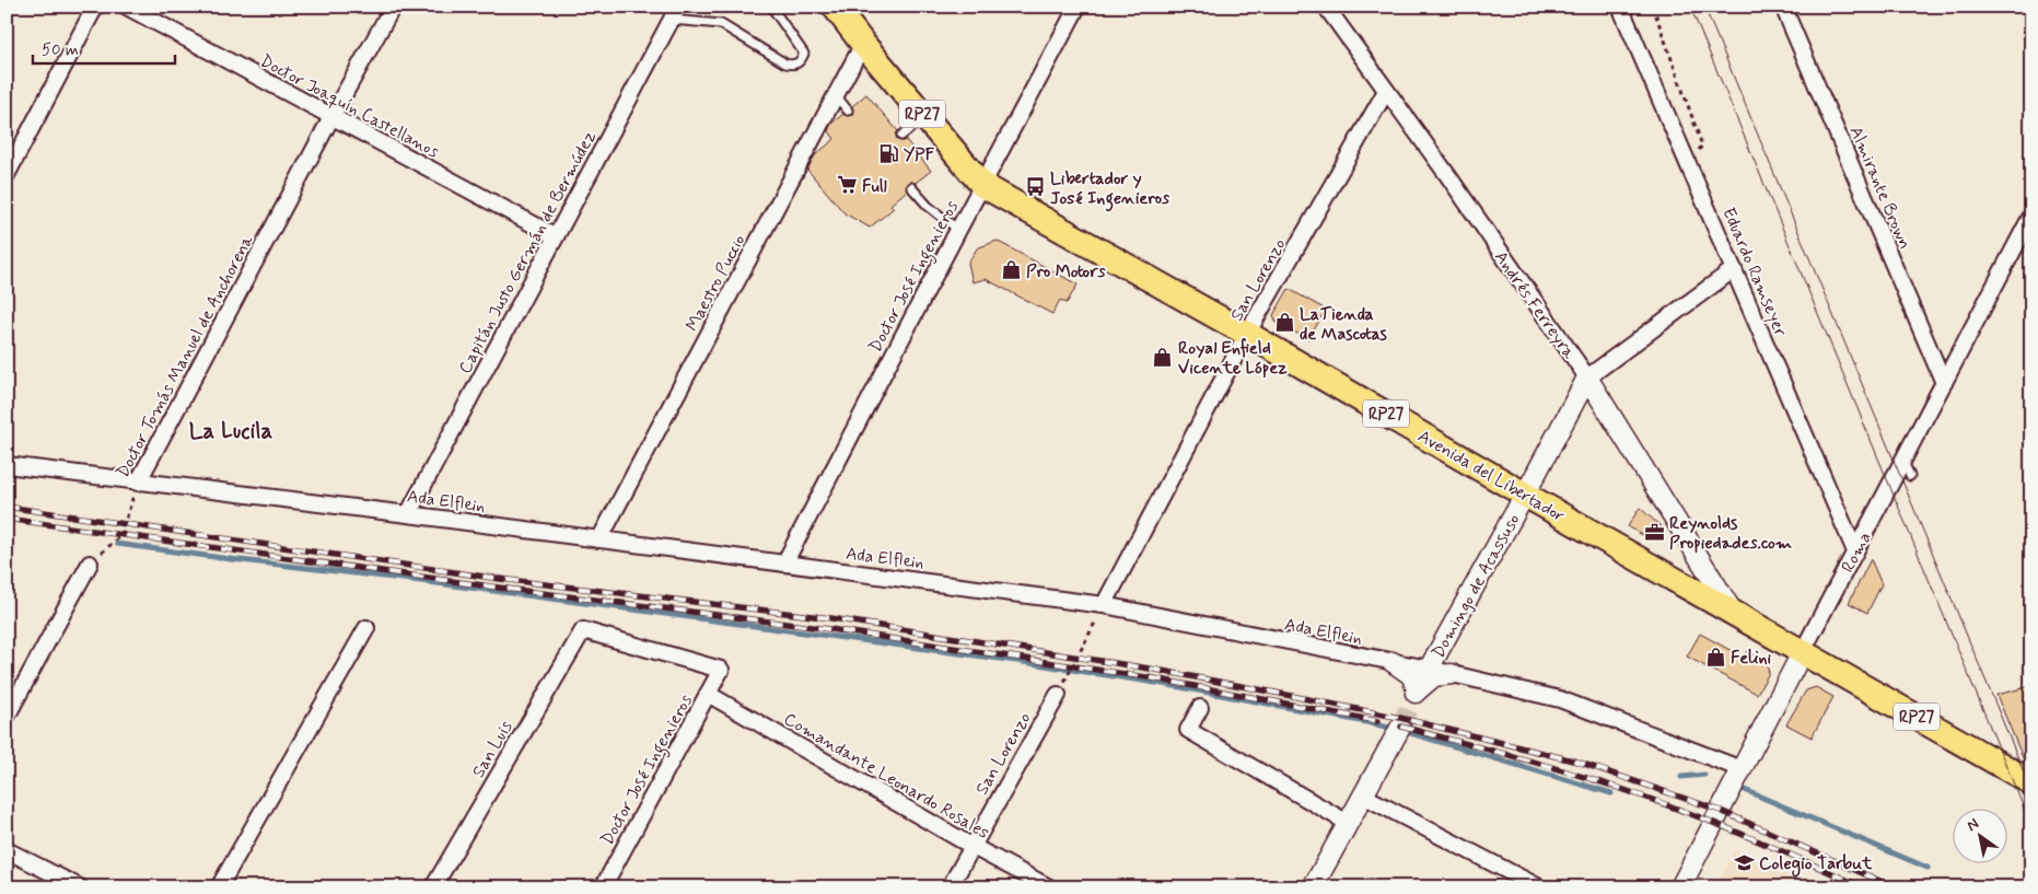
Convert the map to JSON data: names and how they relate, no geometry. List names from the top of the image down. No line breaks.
{"streets":{"main road":["RP27","Avenida del Libertador"],"street":["Doctor Joaquín Castellanos","Almirante Brown","Capitán Justo Germán de Bermúdez","Eduardo Ramseyer","Doctor José Ingenieros","San Lorenzo","Maestro Puccio","Andrés Ferreyra","Doctor Tomás Manuel de Anchorena","Ada Elflein","Roma","Domingo de Acassuso","San Luis","Comandante Leonardo Rosales"]},"crossings":[["Doctor Joaquín Castellanos","Capitán Justo Germán de Bermúdez"],["Doctor Joaquín Castellanos","Doctor Tomás Manuel de Anchorena"],["Almirante Brown","Roma"],["Capitán Justo Germán de Bermúdez","Ada Elflein"],["Eduardo Ramseyer","Roma"],["Eduardo Ramseyer","Domingo de Acassuso"],["Doctor José Ingenieros","Avenida del Libertador"],["Doctor José Ingenieros","Ada Elflein"],["Doctor José Ingenieros","San Luis"],["Doctor José Ingenieros","Comandante Leonardo Rosales"],["San Lorenzo","Andrés Ferreyra"],["San Lorenzo","Avenida del Libertador"],["San Lorenzo","Ada Elflein"],["San Lorenzo","Comandante Leonardo Rosales"],["Maestro Puccio","Avenida del Libertador"],["Maestro Puccio","Ada Elflein"],["Andrés Ferreyra","Avenida del Libertador"],["Andrés Ferreyra","Domingo de Acassuso"],["Doctor Tomás Manuel de Anchorena","Ada Elflein"],["Avenida del Libertador","Roma"],["Avenida del Libertador","Domingo de Acassuso"],["Ada Elflein","Roma"],["Ada Elflein","Domingo de Acassuso"]],"districts":["La Lucila"],"places":{"fuel station":["YPF"],"supermarket":["Full"],"bus stop":["Libertador y José Ingenieros"],"shop":["Pro Motors","LaTienda de Mascotas","Royal Enfield Vicente López","Felini"],"office":["Reynolds Propiedades.com"],"school or university":["Colegio Tarbut"]},"scale_bar":"50 m","north":"top left"}
